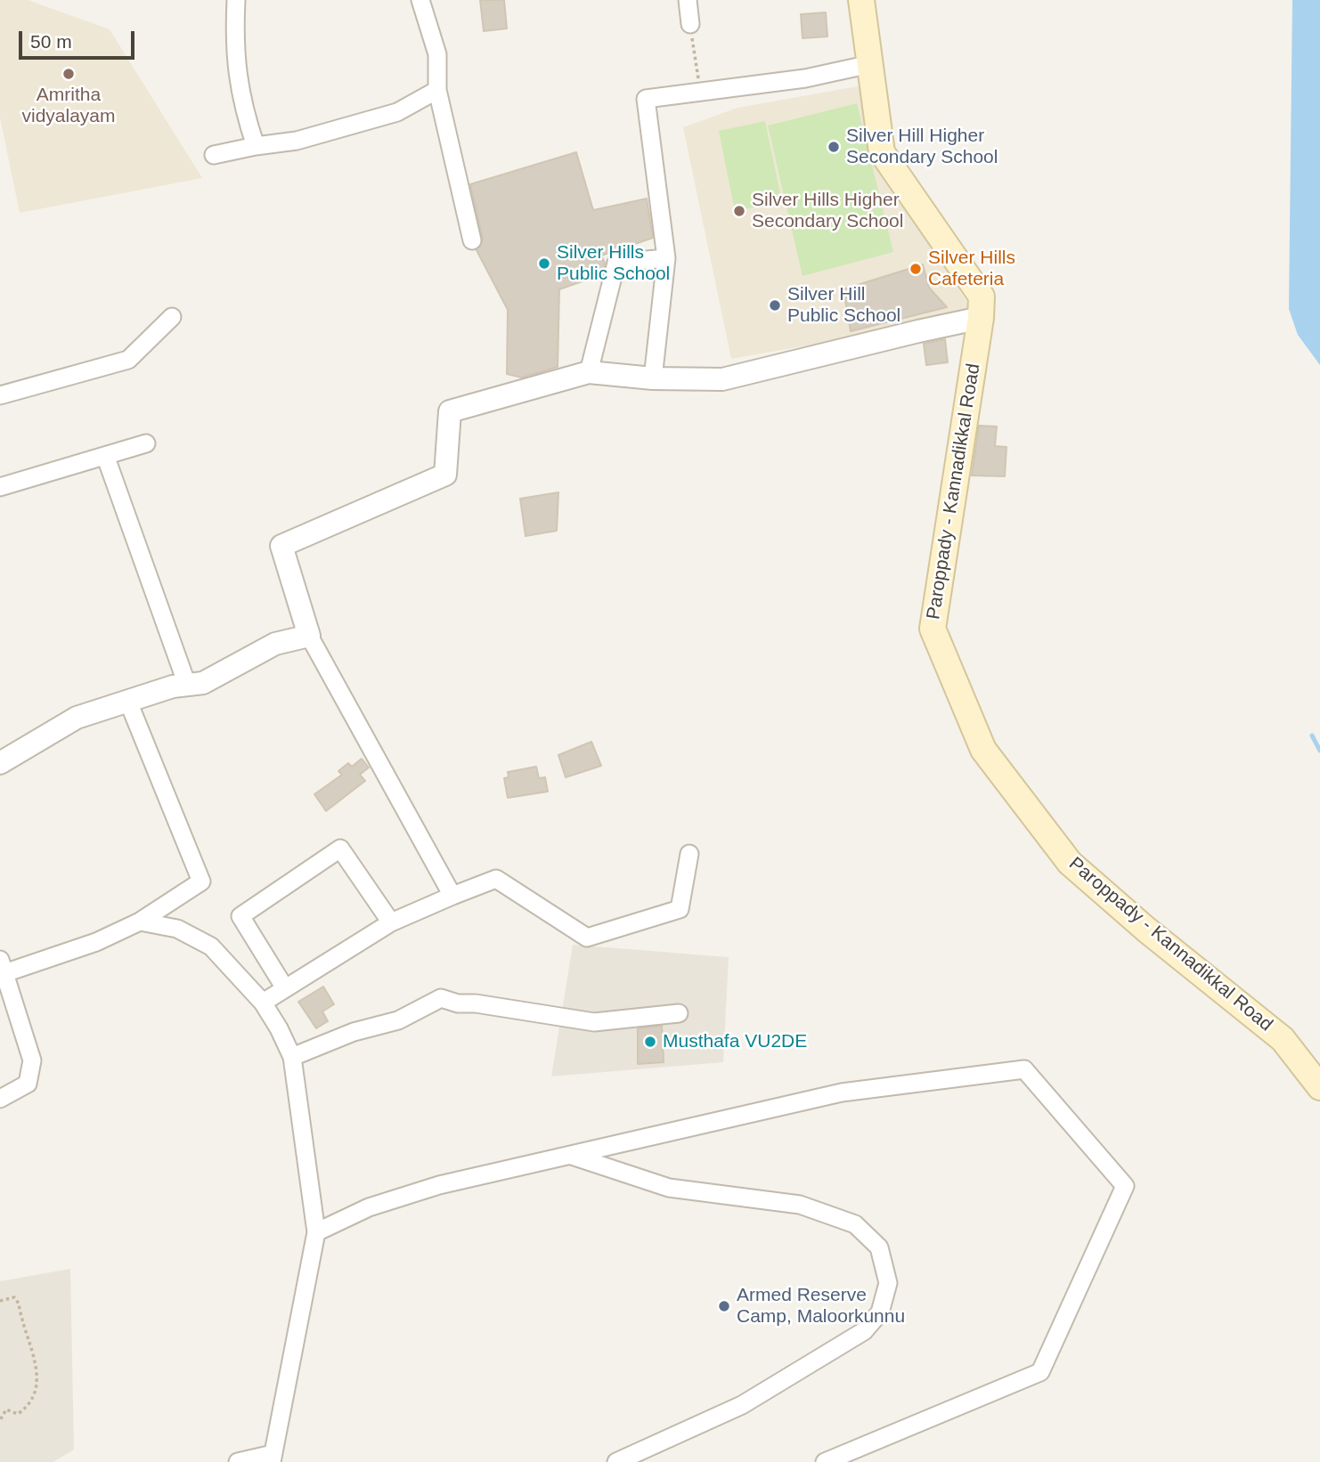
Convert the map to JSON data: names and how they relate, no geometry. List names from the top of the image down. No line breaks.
{"streets":{"main road":["Paroppady - Kannadikkal Road"]},"places":["Amritha vidyalayam","Silver Hill Higher Secondary School","Silver Hills Higher Secondary School","Silver Hills Public School","Silver Hills Cafeteria","Silver Hill Public School","Musthafa VU2DE","Armed Reserve Camp, Maloorkunnu"],"scale_bar":"50 m"}
